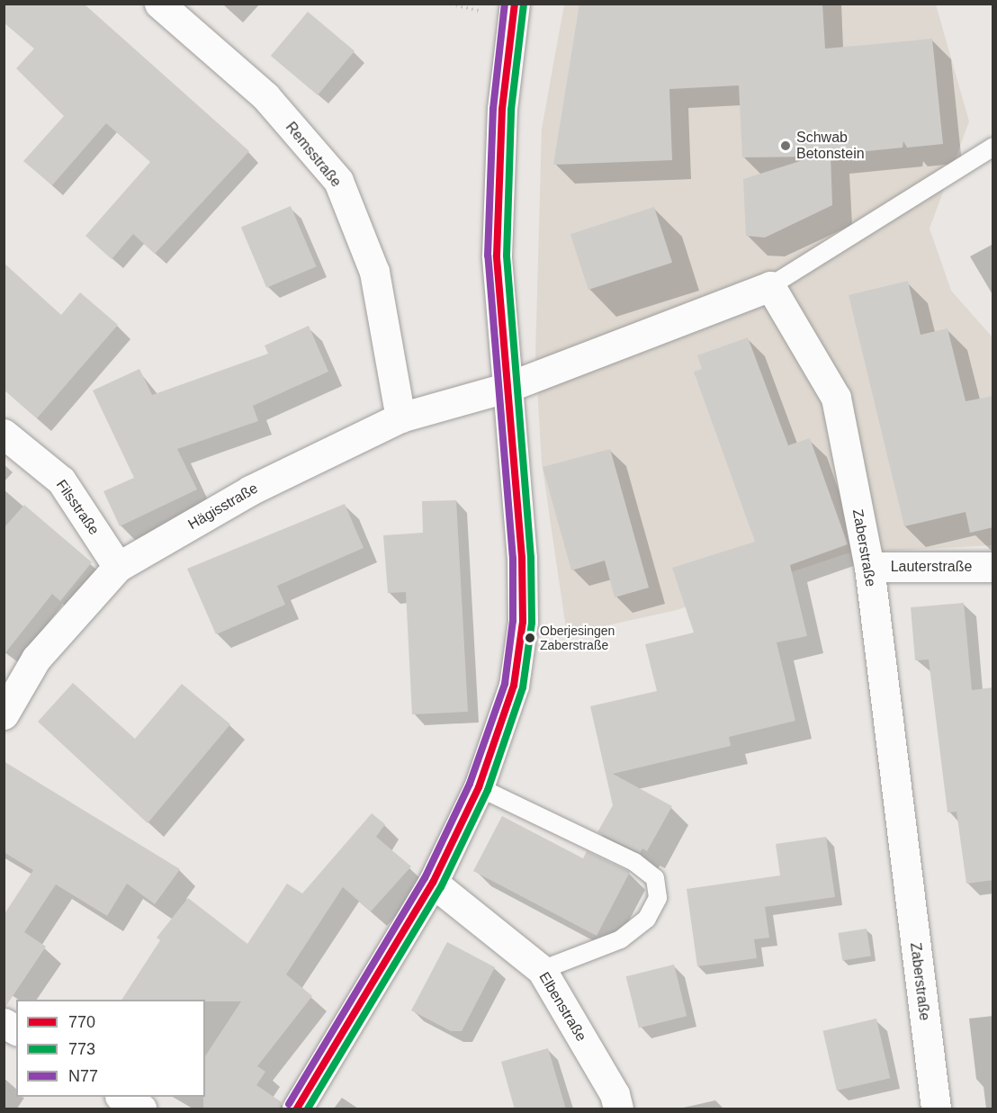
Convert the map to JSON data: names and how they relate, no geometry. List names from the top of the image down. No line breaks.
{"streets":{"street":["Remsstraße","Hägisstraße","Filsstraße","Zaberstraße","Lauterstraße","Elbenstraße"]},"crossings":[["Remsstraße","Hägisstraße"],["Hägisstraße","Filsstraße"],["Zaberstraße","Lauterstraße"]],"places":["Schwab Betonstein","Oberjesingen Zaberstraße"],"lines":["transit line 770","transit line N77","transit line 773"],"legend":["770","773","N77"]}
